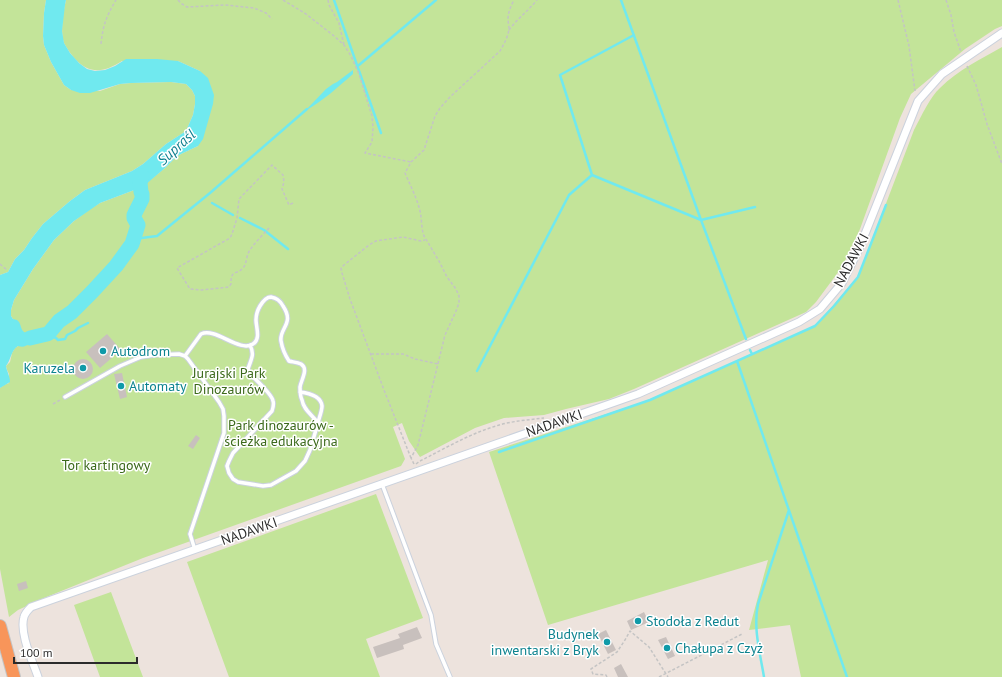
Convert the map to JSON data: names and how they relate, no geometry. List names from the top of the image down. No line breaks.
{"streets":{"street":["NADAWKI"]},"water":["Supraśl"],"parks":["Jurajski Park Dinozaurów","Park dinozaurów - ścieżka edukacyjna","Tor kartingowy"],"places":["Autodrom","Karuzela","Automaty","Stodoła z Redut","Budynek inwentarski z Bryk","Chałupa z Czyż"],"scale_bar":"100 m"}
